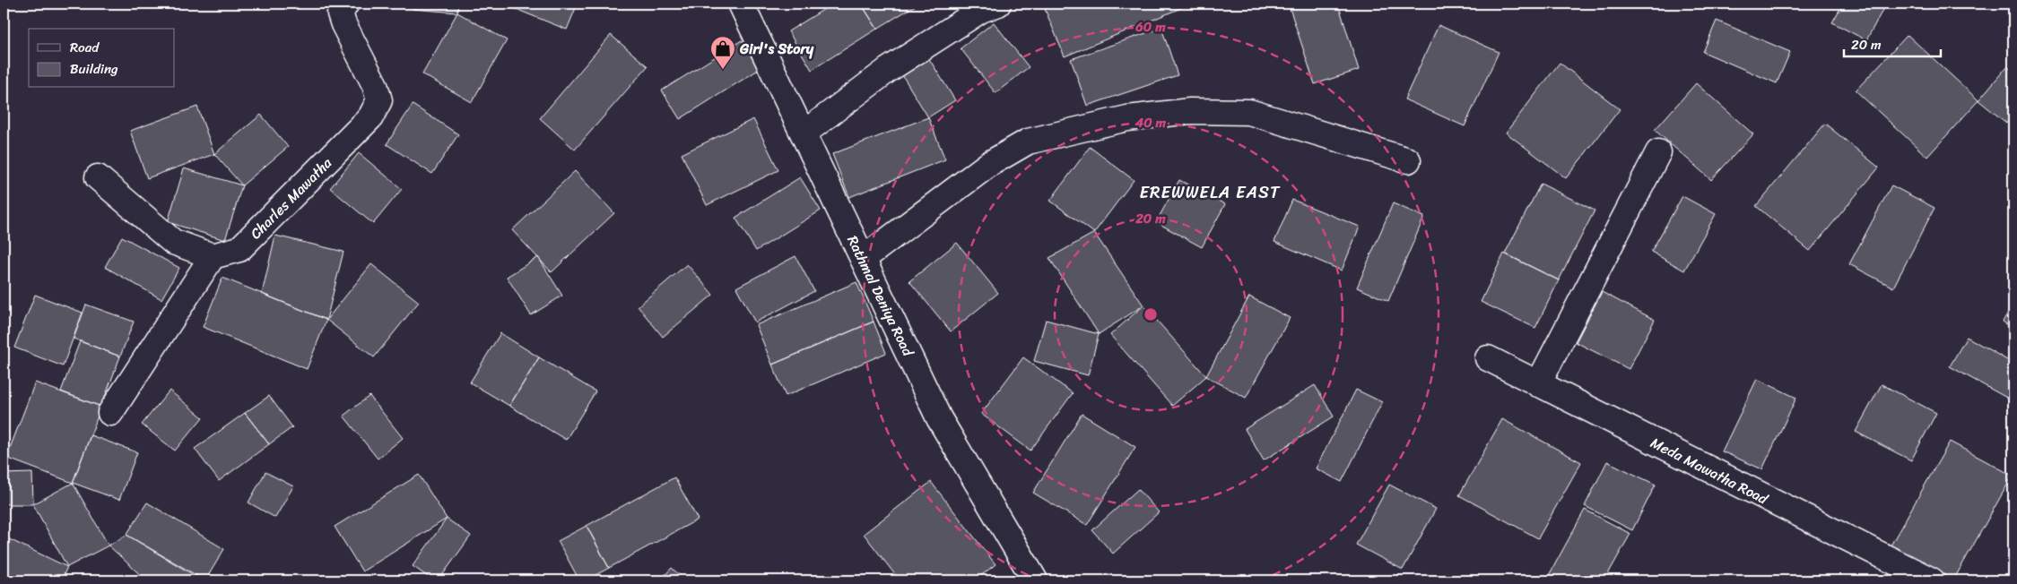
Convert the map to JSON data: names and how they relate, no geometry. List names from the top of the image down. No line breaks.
{"streets":{"street":["Charles Mawatha","Rathmal Deniya Road","Meda Mawatha Road"]},"districts":["EREWWELA EAST"],"places":{"shop":["Girl's Story"]},"legend":["Road","Building"],"scale_bar":"20 m","rings":["60 m","40 m","20 m"]}
